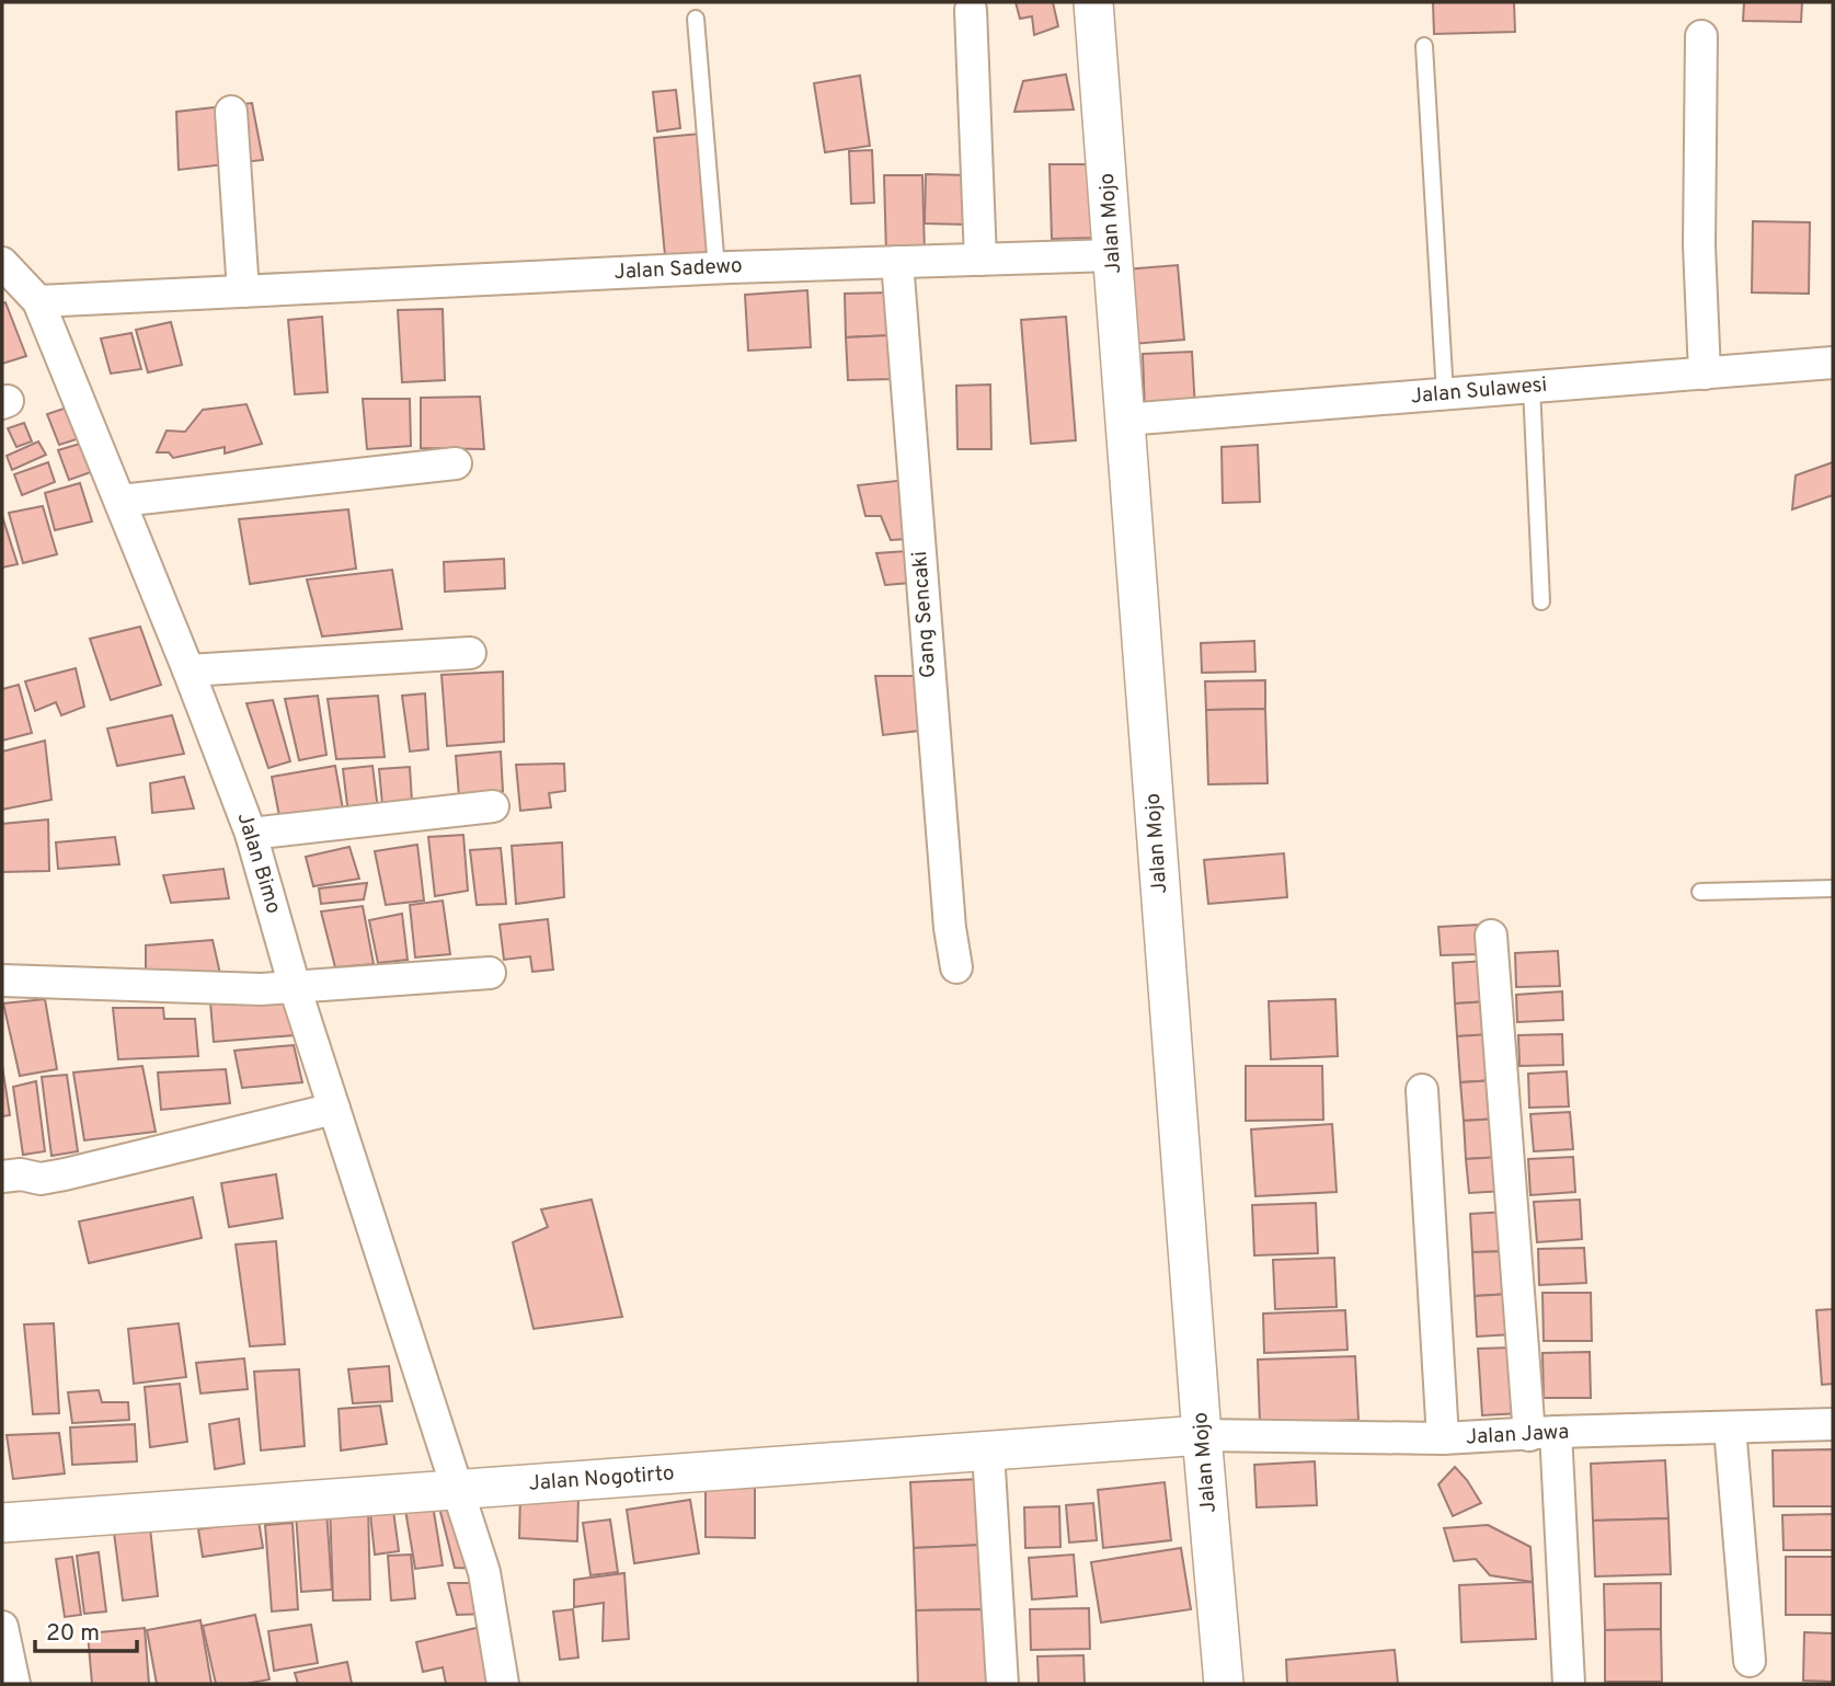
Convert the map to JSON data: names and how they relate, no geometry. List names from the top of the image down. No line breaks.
{"streets":{"street":["Jalan Mojo","Jalan Sadewo","Jalan Sulawesi","Gang Sencaki","Jalan Bimo","Jalan Jawa","Jalan Nogotirto"]},"crossings":[["Jalan Mojo","Jalan Sadewo"],["Jalan Mojo","Jalan Sulawesi"],["Jalan Mojo","Jalan Jawa"],["Jalan Mojo","Jalan Nogotirto"],["Jalan Sadewo","Gang Sencaki"],["Jalan Sadewo","Jalan Bimo"],["Jalan Bimo","Jalan Nogotirto"],["Jalan Jawa","Jalan Nogotirto"]],"scale_bar":"20 m"}
